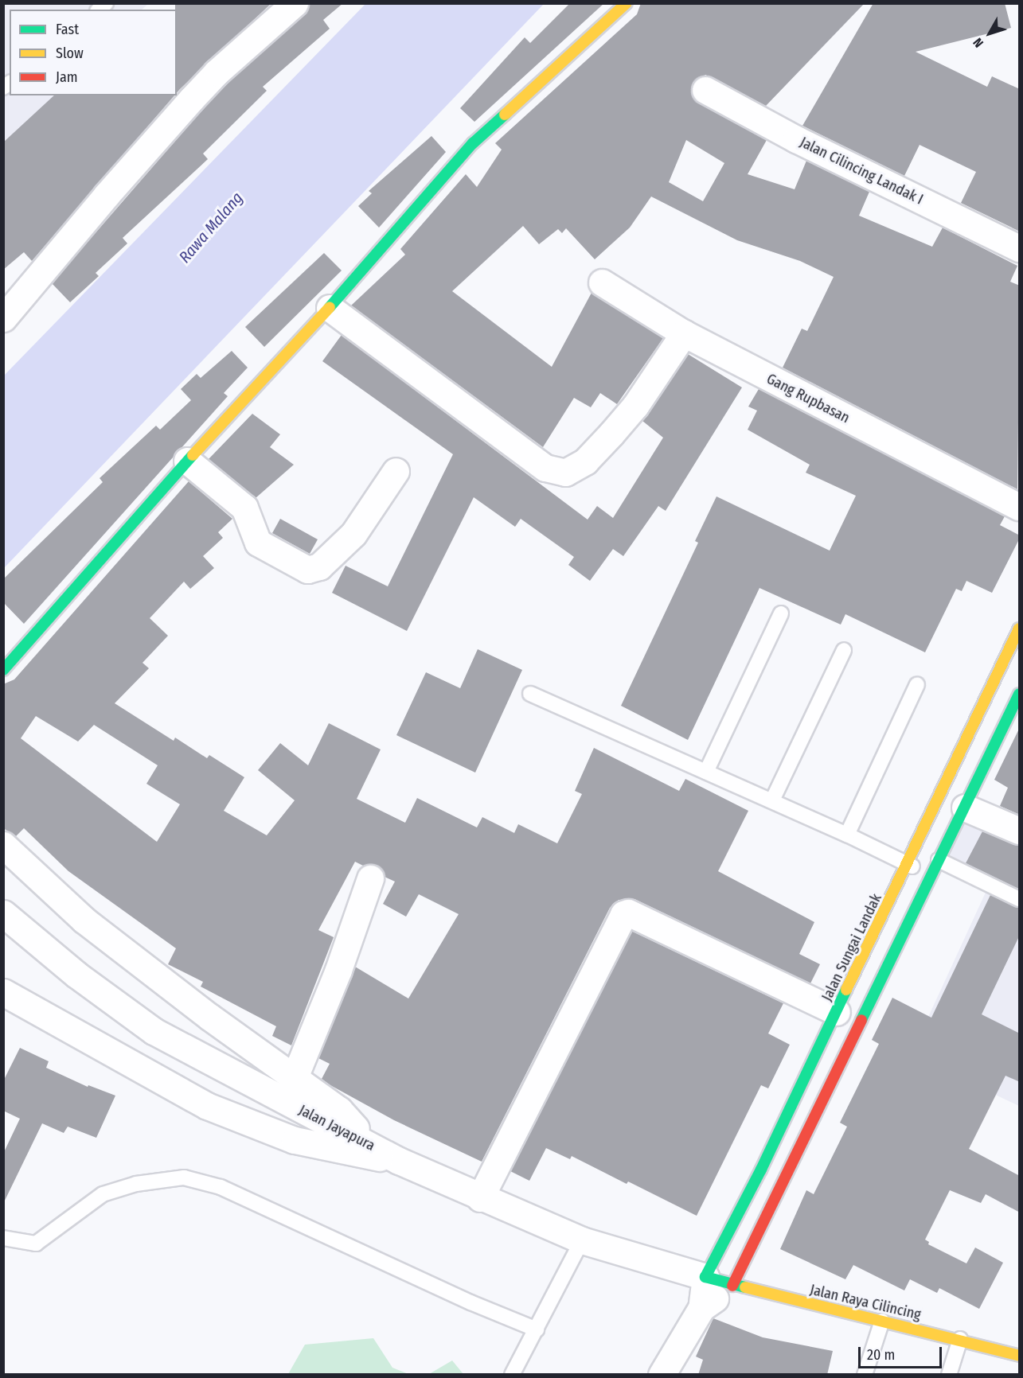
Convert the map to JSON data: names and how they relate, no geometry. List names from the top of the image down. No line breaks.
{"streets":{"street":["Jalan Cilincing Landak I","Gang Rupbasan","Jalan Sungai Landak","Jalan Jayapura","Jalan Raya Cilincing"]},"crossings":[["Jalan Sungai Landak","Jalan Jayapura"],["Jalan Sungai Landak","Jalan Raya Cilincing"],["Jalan Jayapura","Jalan Raya Cilincing"]],"water":["Rawa Malang"],"legend":["Fast","Slow","Jam"],"scale_bar":"20 m","north":"bottom left"}
